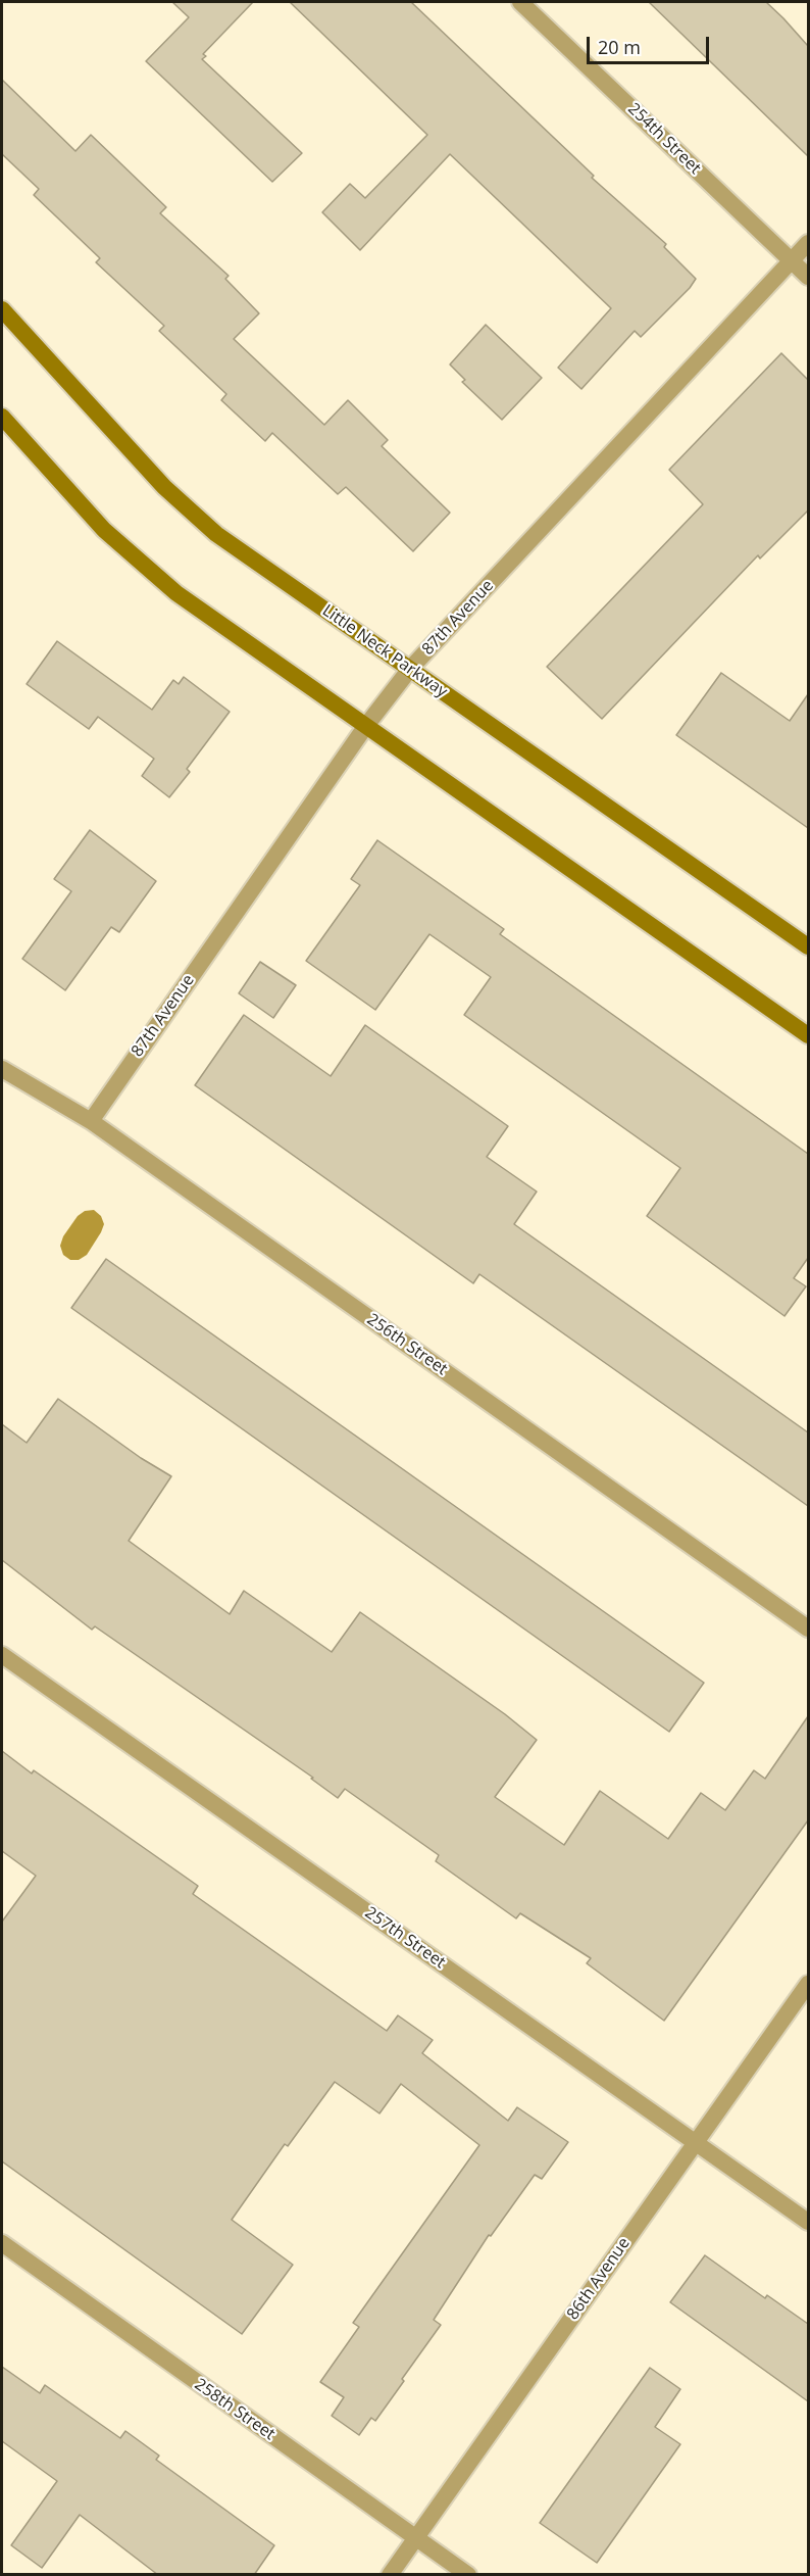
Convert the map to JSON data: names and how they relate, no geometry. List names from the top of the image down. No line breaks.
{"streets":{"main road":["Little Neck Parkway"],"street":["254th Street","87th Avenue","256th Street","257th Street","86th Avenue","258th Street"]},"crossings":[["254th Street","87th Avenue"],["87th Avenue","Little Neck Parkway"],["87th Avenue","256th Street"],["257th Street","86th Avenue"],["86th Avenue","258th Street"]],"scale_bar":"20 m"}
